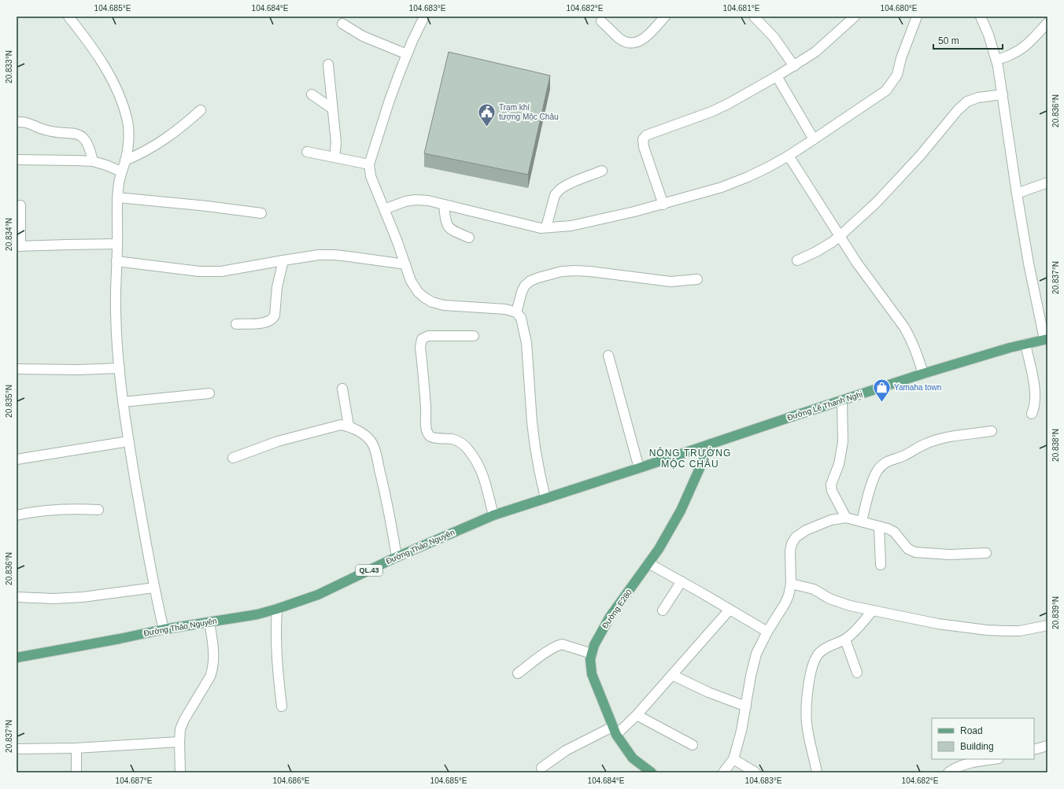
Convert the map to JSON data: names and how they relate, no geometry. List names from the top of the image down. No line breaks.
{"streets":{"main road":["Đường Lê Thanh Nghị","Đường Thảo Nguyên","QL.43","Đường E280"]},"crossings":[["Đường Lê Thanh Nghị","Đường Thảo Nguyên"],["Đường Lê Thanh Nghị","Đường E280"],["Đường Thảo Nguyên","Đường E280"]],"districts":["NÔNG TRƯỜNG MỘC CHÂU"],"places":{"public building":["Trạm khí tượng Mộc Châu"],"shop":["Yamaha town"]},"legend":["Road","Building"],"scale_bar":"50 m","coordinates":["104.685°E","104.684°E","104.683°E","104.682°E","104.681°E","104.680°E","20.833°N","20.836°N","20.834°N","20.837°N","20.835°N","20.838°N","20.839°N","104.687°E","104.686°E"]}
